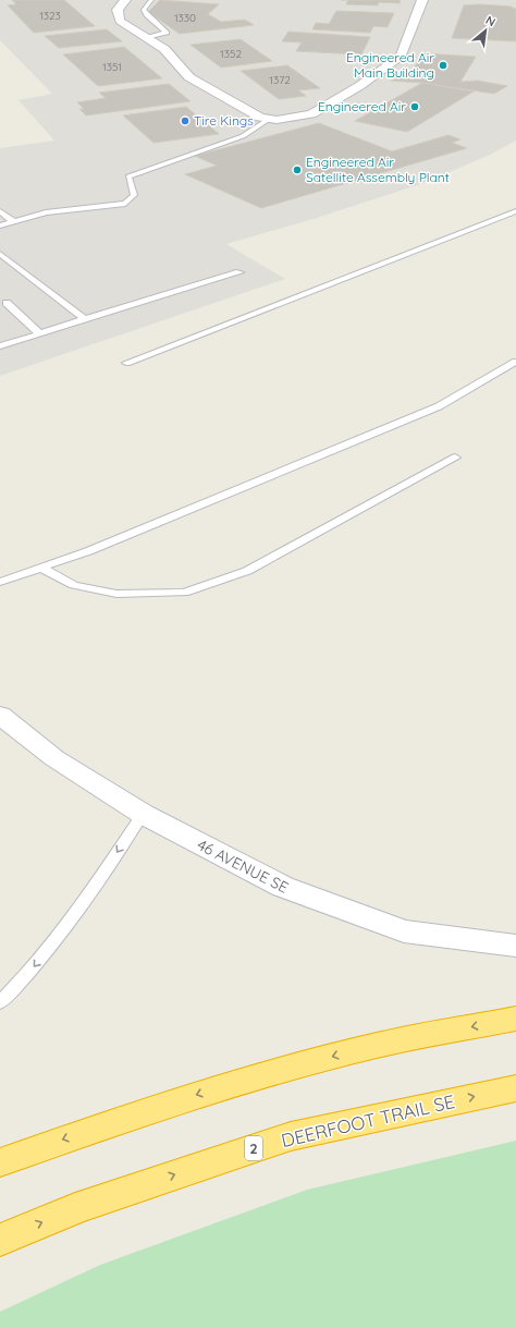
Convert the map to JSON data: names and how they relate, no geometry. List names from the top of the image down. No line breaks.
{"streets":{"highway":["DEERFOOT TRAIL SE","2"],"street":["46 AVENUE SE"]},"places":["Engineered Air Main Building","Engineered Air","Tire Kings","Engineered Air Satellite Assembly Plant"],"house_numbers":["1323","1330","1352","1351","1372"],"north":"top right"}
